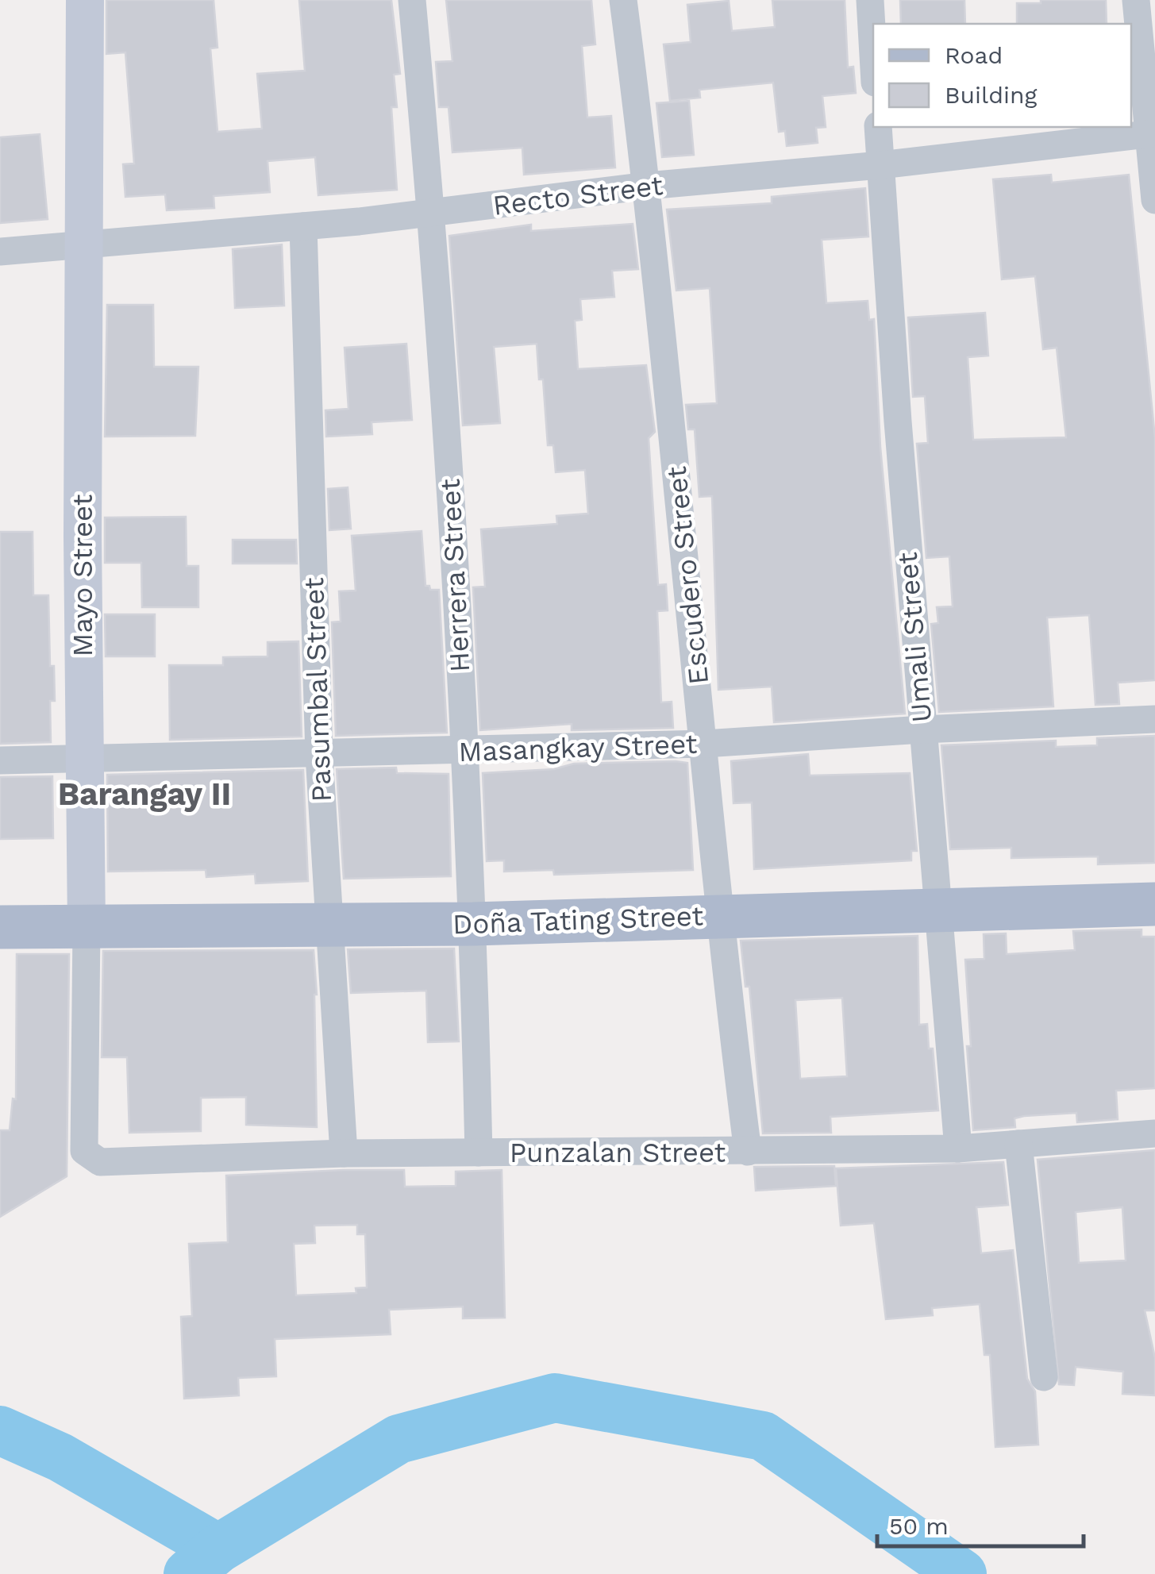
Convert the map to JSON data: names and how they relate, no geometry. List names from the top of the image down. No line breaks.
{"streets":{"main road":["Doña Tating Street"],"street":["Recto Street","Mayo Street","Herrera Street","Escudero Street","Umali Street","Pasumbal Street","Masangkay Street","Punzalan Street"]},"crossings":[["Recto Street","Mayo Street"],["Recto Street","Herrera Street"],["Recto Street","Escudero Street"],["Recto Street","Umali Street"],["Recto Street","Pasumbal Street"],["Mayo Street","Masangkay Street"],["Mayo Street","Doña Tating Street"],["Mayo Street","Punzalan Street"],["Herrera Street","Masangkay Street"],["Herrera Street","Doña Tating Street"],["Herrera Street","Punzalan Street"],["Escudero Street","Masangkay Street"],["Escudero Street","Doña Tating Street"],["Escudero Street","Punzalan Street"],["Umali Street","Masangkay Street"],["Umali Street","Doña Tating Street"],["Umali Street","Punzalan Street"],["Pasumbal Street","Masangkay Street"],["Pasumbal Street","Doña Tating Street"],["Pasumbal Street","Punzalan Street"]],"districts":["Barangay II"],"legend":["Road","Building"],"scale_bar":"50 m"}
